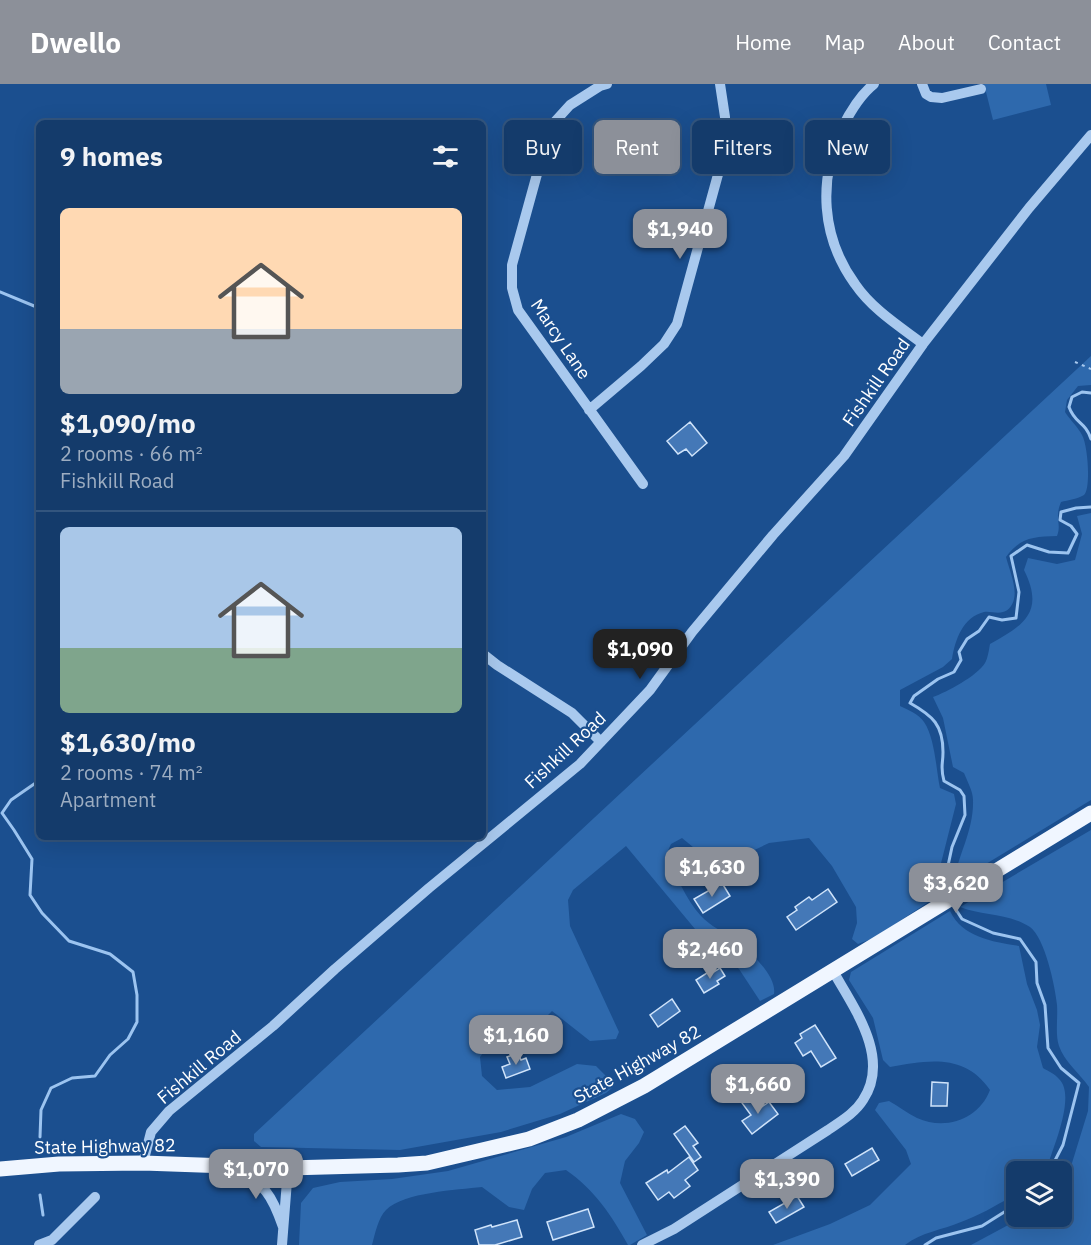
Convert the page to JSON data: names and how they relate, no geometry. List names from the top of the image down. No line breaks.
{"streets":{"main road":["State Highway 82"],"street":["Marcy Lane","Fishkill Road"]},"crossings":[["Fishkill Road","State Highway 82"]],"page":{"header":"Dwello","nav":["Home","Map","About","Contact"],"chip":["Buy","Rent","Filters","New"],"heading":"9 homes","list":[{"name":"$1,090/mo","note":"2 rooms · 66 m² · Fishkill Road"},{"name":"$1,630/mo","note":"2 rooms · 74 m² · Apartment"}],"price":["$1,940","$1,090","$1,630","$3,620","$2,460","$1,160","$1,660","$1,070","$1,390"]}}
